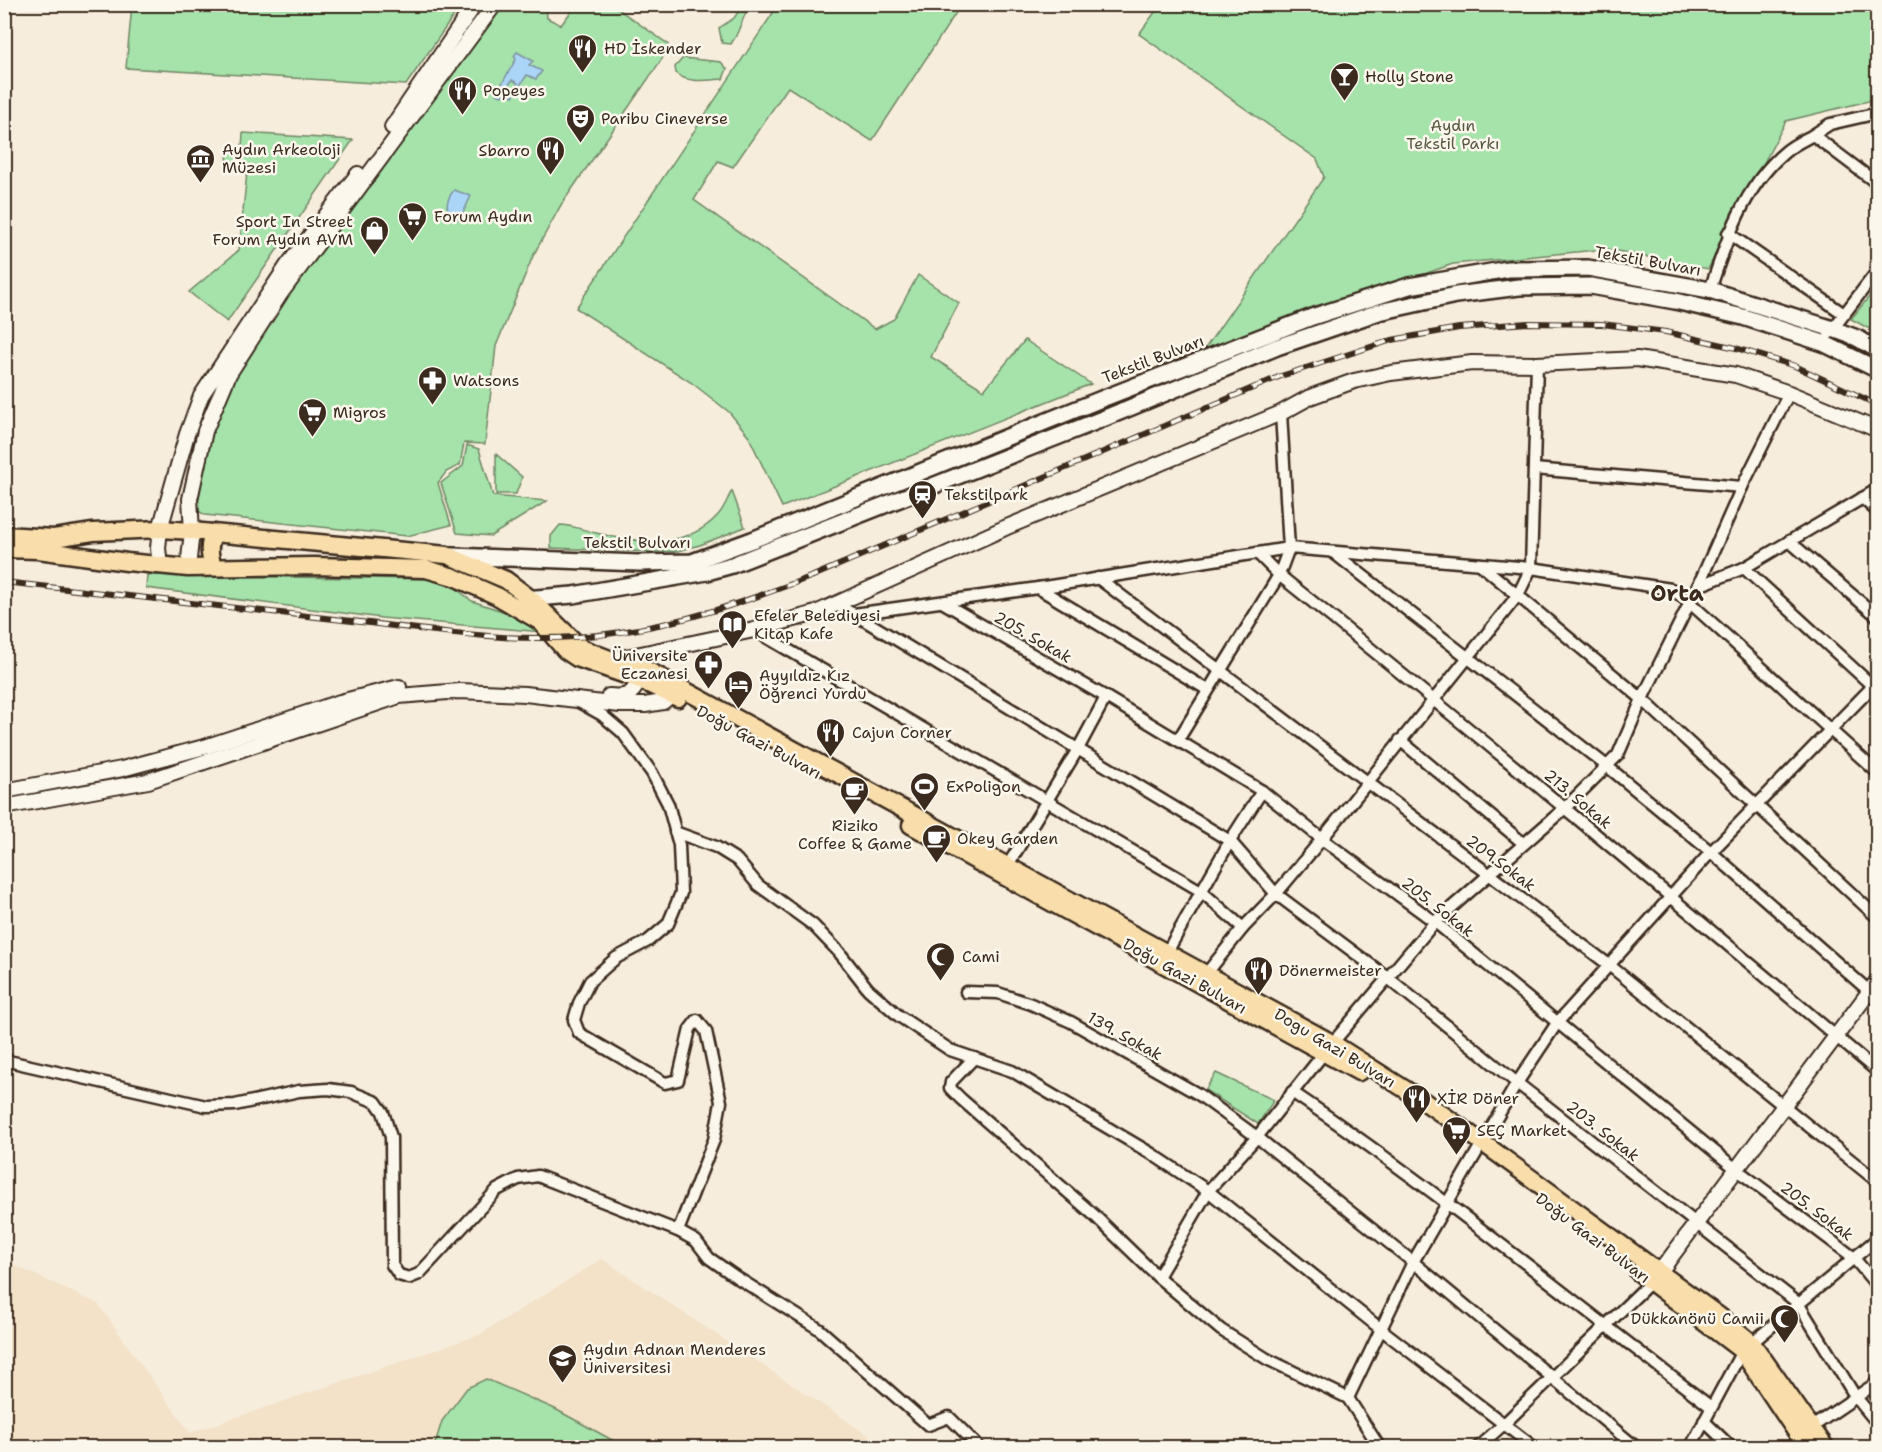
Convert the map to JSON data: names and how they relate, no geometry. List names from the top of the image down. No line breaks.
{"streets":{"main road":["Tekstil Bulvarı","Doğu Gazi Bulvarı","Dogu Gazi Bulvarı"],"street":["205. Sokak","213. Sokak","209.Sokak","139. Sokak","203. Sokak"]},"crossings":[["Tekstil Bulvarı","Doğu Gazi Bulvarı"],["Doğu Gazi Bulvarı","Dogu Gazi Bulvarı"]],"districts":["Orta"],"parks":["Aydın Tekstil Parkı"],"places":{"restaurant":["HD İskender","Popeyes","Sbarro","Cajun Corner","Dönermeister","XİR Döner"],"bar":["Holly Stone"],"theatre":["Paribu Cineverse"],"museum":["Aydın Arkeoloji Müzesi"],"supermarket":["Forum Aydın","Migros","SEÇ Market"],"shop":["Sport In Street Forum Aydın AVM"],"pharmacy":["Watsons","Üniversite Eczanesi"],"station":["Tekstilpark"],"library":["Efeler Belediyesi Kitap Kafe"],"hotel":["Ayyıldız Kız Öğrenci Yurdu"],"sports":["ExPoligon"],"cafe":["Riziko Coffee & Game","Okey Garden"],"mosque":["Cami","Dükkanönü Camii"],"school or university":["Aydın Adnan Menderes Üniversitesi"]}}
